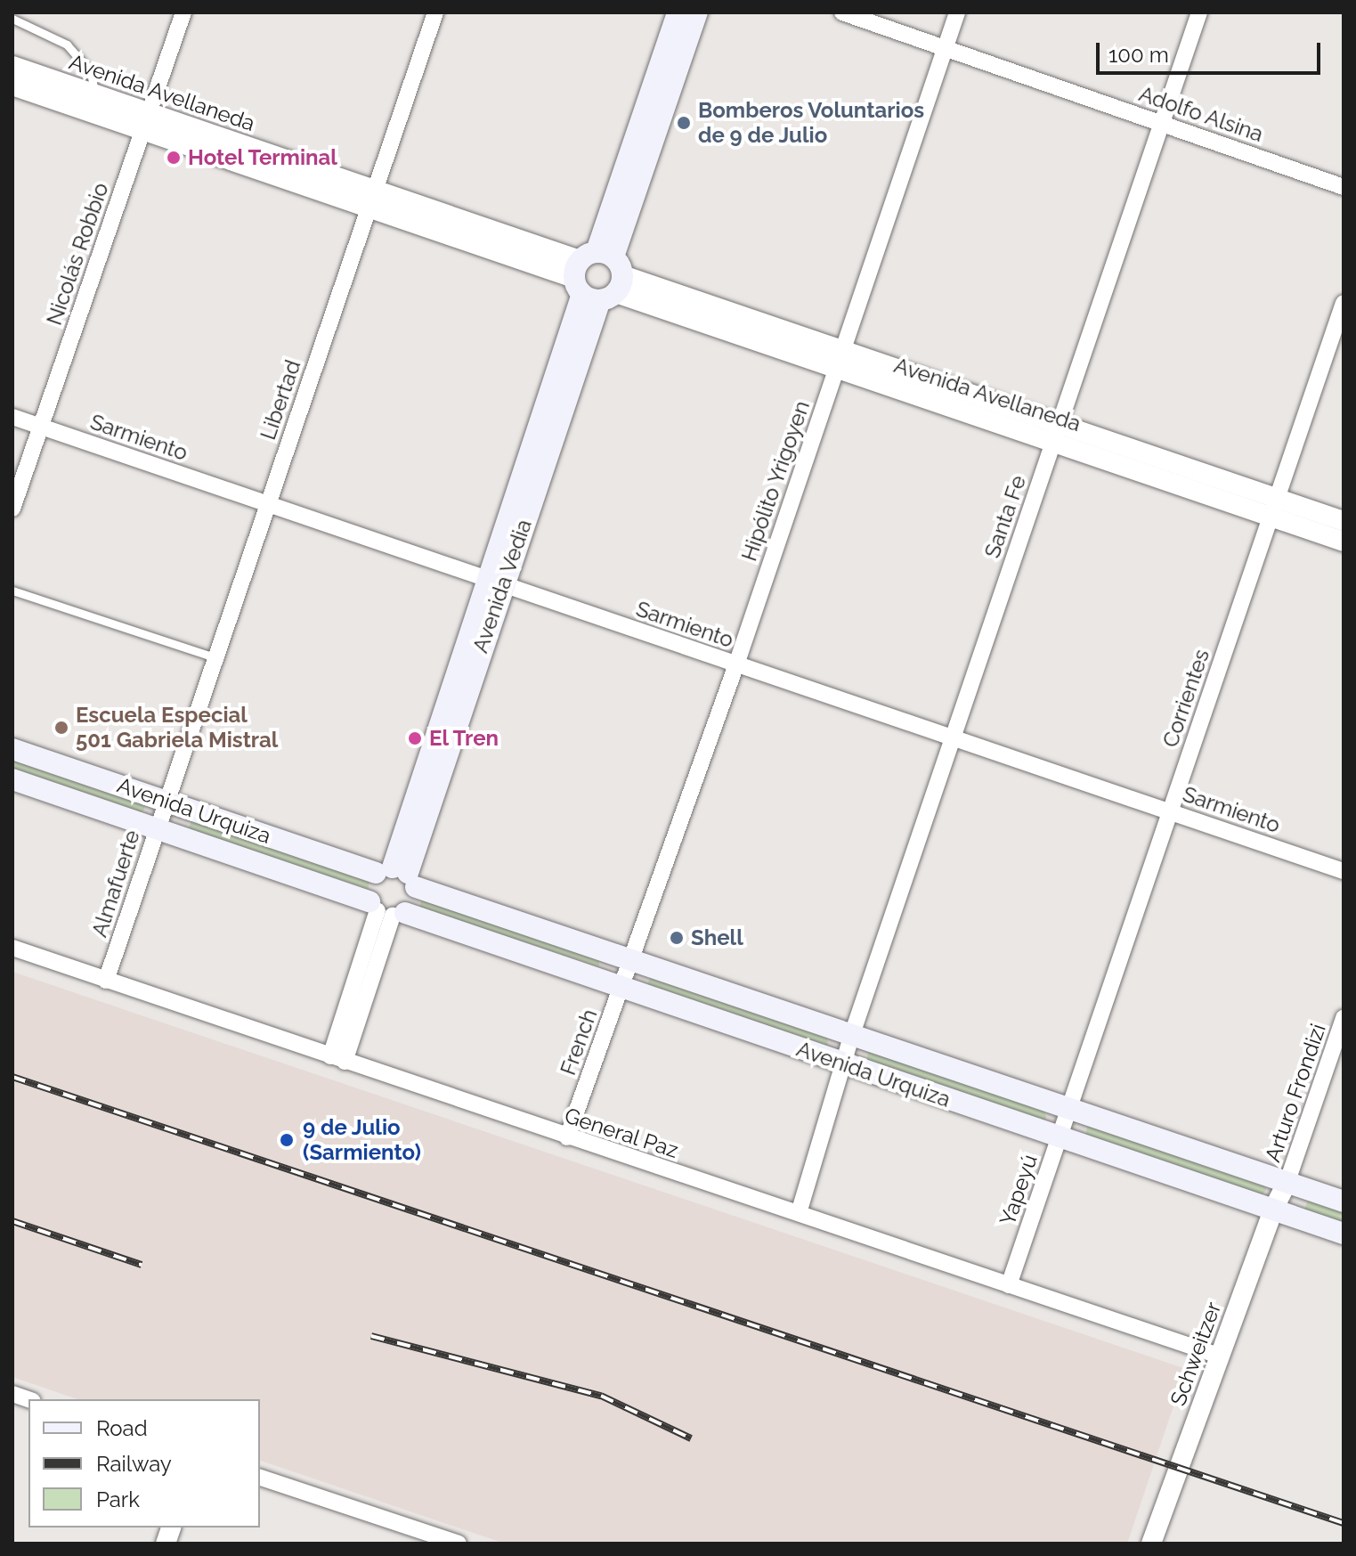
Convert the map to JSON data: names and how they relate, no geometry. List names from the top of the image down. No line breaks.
{"streets":{"main road":["Avenida Vedia","Avenida Urquiza"],"street":["Avenida Avellaneda","Adolfo Alsina","Nicolás Robbio","Libertad","Sarmiento","Hipólito Yrigoyen","Santa Fe","Corrientes","Almafuerte","French","Arturo Frondizi","General Paz","Yapeyú","Schweitzer"]},"crossings":[["Avenida Avellaneda","Nicolás Robbio"],["Avenida Avellaneda","Libertad"],["Avenida Avellaneda","Hipólito Yrigoyen"],["Avenida Avellaneda","Santa Fe"],["Avenida Avellaneda","Avenida Vedia"],["Avenida Avellaneda","Corrientes"],["Adolfo Alsina","Hipólito Yrigoyen"],["Adolfo Alsina","Santa Fe"],["Nicolás Robbio","Sarmiento"],["Libertad","Sarmiento"],["Libertad","Avenida Urquiza"],["Libertad","Almafuerte"],["Sarmiento","Hipólito Yrigoyen"],["Sarmiento","Santa Fe"],["Sarmiento","Avenida Vedia"],["Sarmiento","Corrientes"],["Hipólito Yrigoyen","Avenida Urquiza"],["Hipólito Yrigoyen","French"],["Santa Fe","Avenida Urquiza"],["Santa Fe","General Paz"],["Avenida Vedia","Avenida Urquiza"],["Corrientes","Avenida Urquiza"],["Corrientes","Yapeyú"],["Avenida Urquiza","Almafuerte"],["Avenida Urquiza","French"],["Avenida Urquiza","Arturo Frondizi"],["Avenida Urquiza","Yapeyú"],["Avenida Urquiza","Schweitzer"],["Almafuerte","General Paz"],["French","General Paz"],["Arturo Frondizi","Schweitzer"],["General Paz","Yapeyú"],["General Paz","Schweitzer"]],"places":["Bomberos Voluntarios de 9 de Julio","Hotel Terminal","Escuela Especial 501 Gabriela Mistral","El Tren","Shell","9 de Julio (Sarmiento)"],"legend":["Road","Railway","Park"],"scale_bar":"100 m"}
